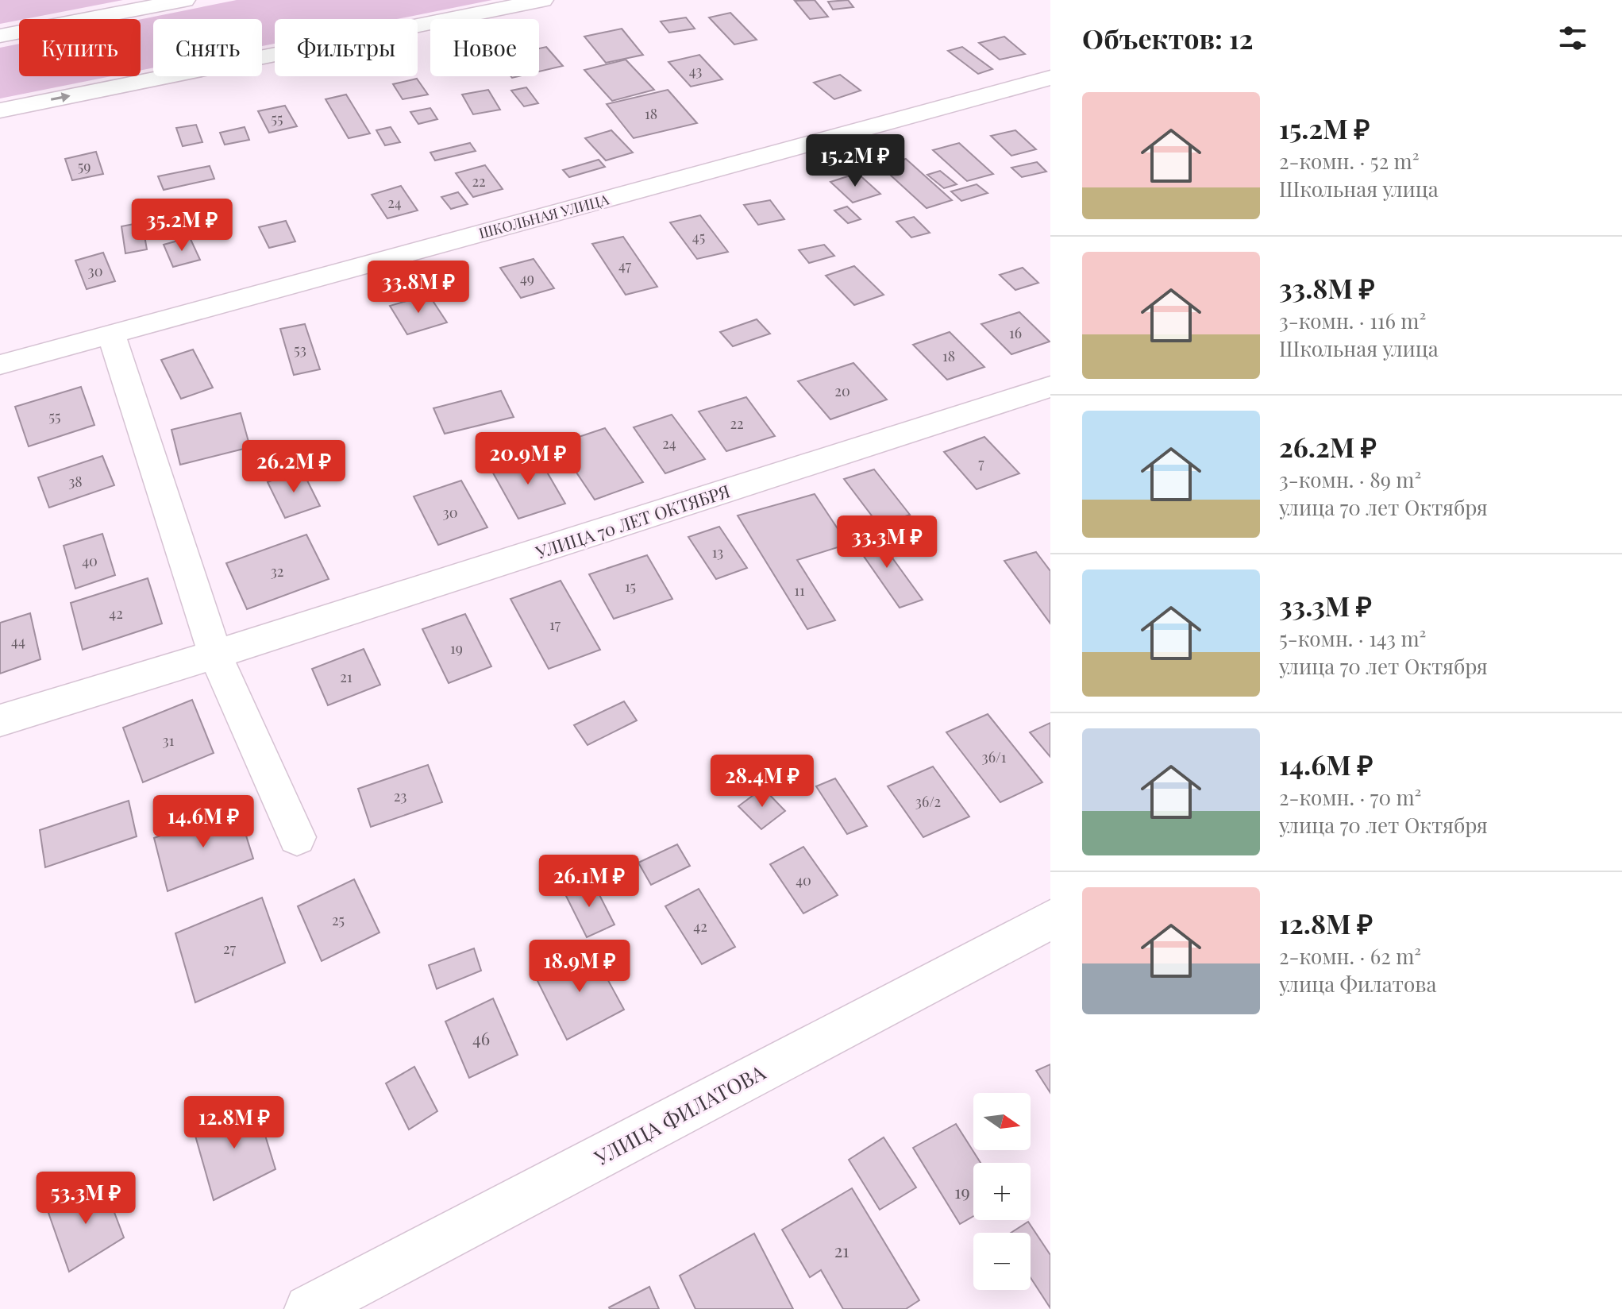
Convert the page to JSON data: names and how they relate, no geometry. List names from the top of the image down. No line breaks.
{"streets":{"street":["ШКОЛЬНАЯ УЛИЦА","УЛИЦА 70 ЛЕТ ОКТЯБРЯ","УЛИЦА ФИЛАТОВА"]},"house_numbers":["43","18","55","59","22","24","45","47","30","49","16","53","18","20","55","22","24","7","38","30","13","40","32","15","11","42","17","44","19","21","31","36/1","23","36/2","40","25","42","27","46","19","21"],"north":"right","page":{"heading":"Объектов: 12","chip":["Купить","Снять","Фильтры","Новое"],"list":[{"name":"15.2M ₽","note":"2-комн. · 52 m² · Школьная улица"},{"name":"33.8M ₽","note":"3-комн. · 116 m² · Школьная улица"},{"name":"26.2M ₽","note":"3-комн. · 89 m² · улица 70 лет Октября"},{"name":"33.3M ₽","note":"5-комн. · 143 m² · улица 70 лет Октября"},{"name":"14.6M ₽","note":"2-комн. · 70 m² · улица 70 лет Октября"},{"name":"12.8M ₽","note":"2-комн. · 62 m² · улица Филатова"}],"price":["15.2M ₽","35.2M ₽","33.8M ₽","20.9M ₽","26.2M ₽","33.3M ₽","28.4M ₽","14.6M ₽","26.1M ₽","18.9M ₽","12.8M ₽","53.3M ₽"],"map_buttons":["+","−"]}}
